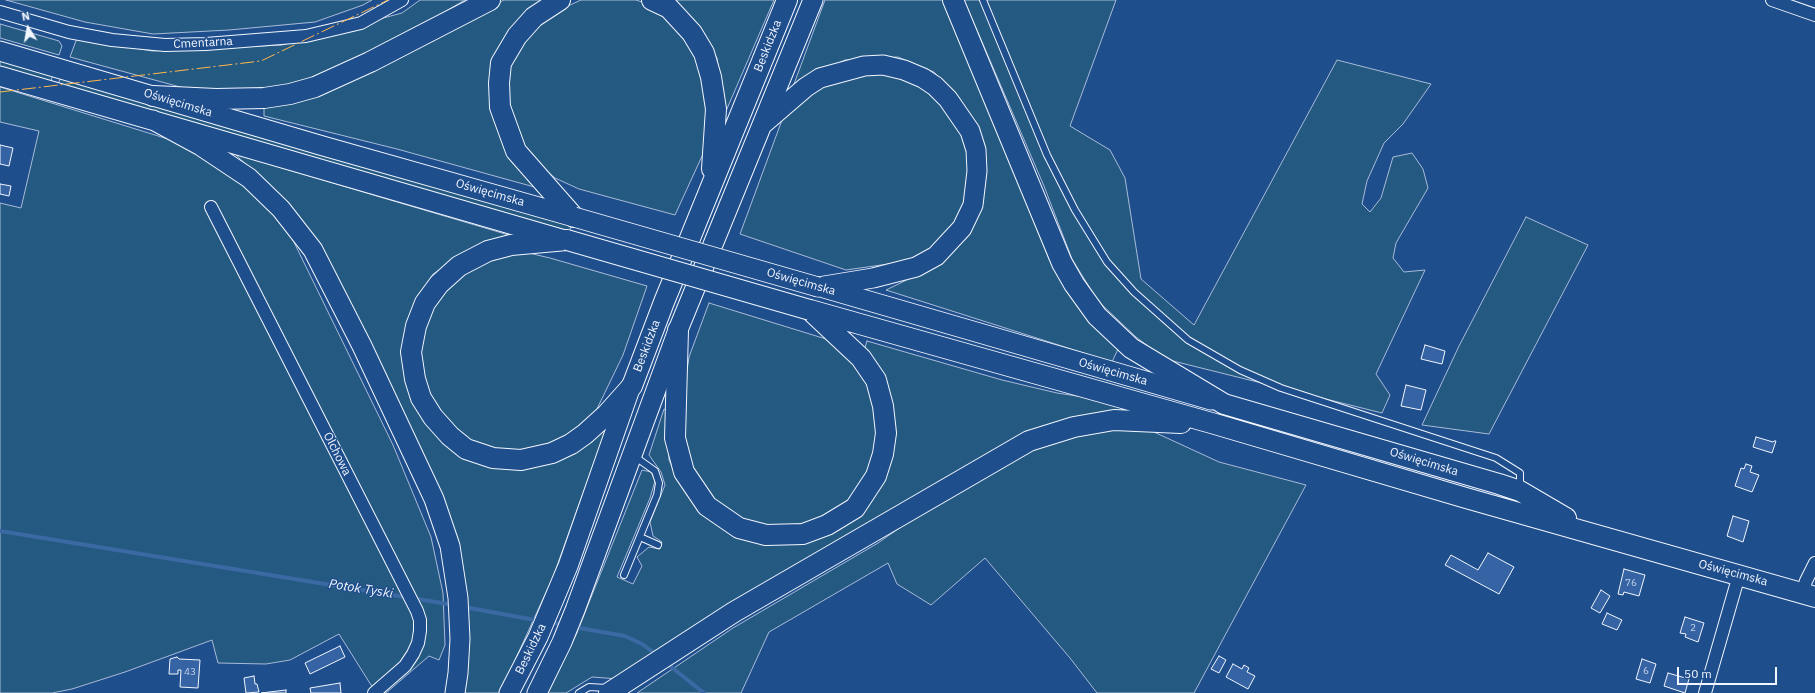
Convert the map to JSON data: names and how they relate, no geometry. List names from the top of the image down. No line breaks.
{"streets":{"highway":["Beskidzka","Oświęcimska"],"street":["Cmentarna","Olchowa"]},"water":["Potok Tyski"],"house_numbers":["76","2","6","43"],"scale_bar":"50 m","north":"top"}
